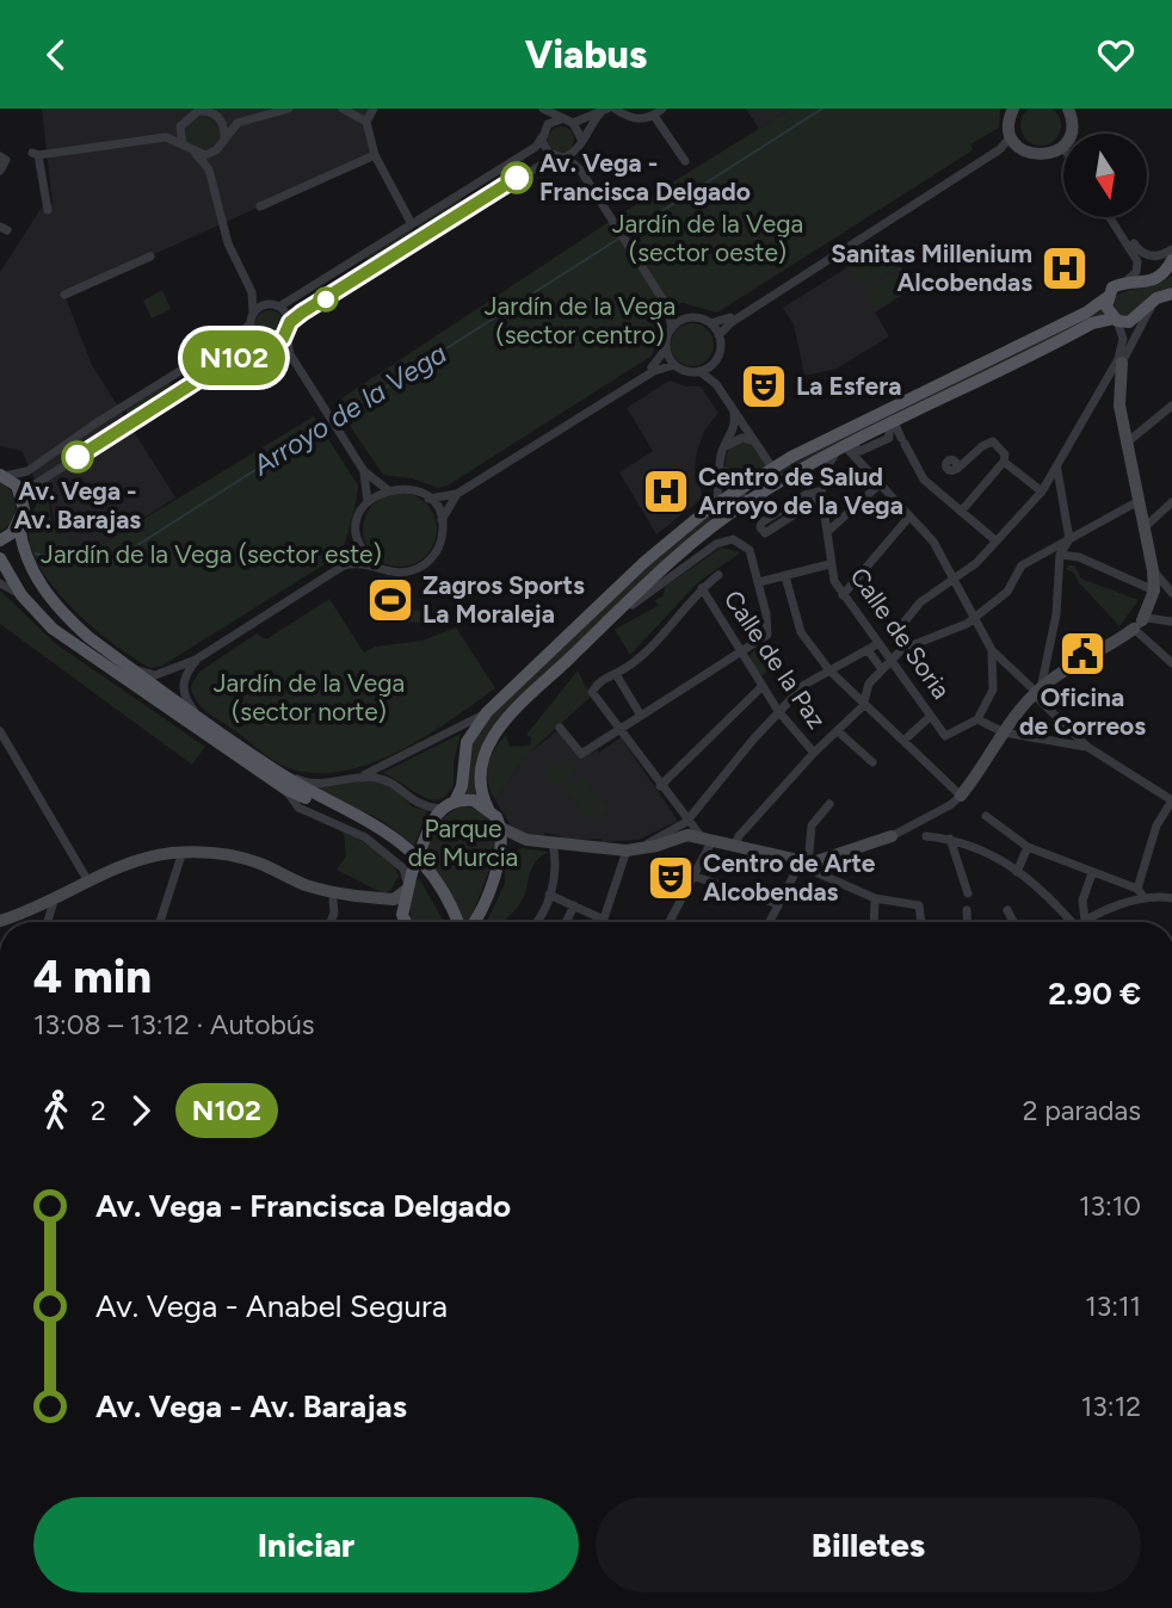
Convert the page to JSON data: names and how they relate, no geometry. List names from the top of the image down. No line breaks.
{"streets":{"street":["Calle de Soria","Calle de la Paz"]},"water":["Arroyo de la Vega"],"parks":["Jardín de la Vega (sector oeste)","Jardín de la Vega (sector centro)","Jardín de la Vega (sector este)","Jardín de la Vega (sector norte)","Parque de Murcia"],"places":{"other":["Av. Vega - Francisca Delgado","Av. Vega - Av. Barajas"],"hospital":["Sanitas Millenium Alcobendas","Centro de Salud Arroyo de la Vega"],"theatre":["La Esfera","Centro de Arte Alcobendas"],"sports":["Zagros Sports La Moraleja"],"public building":["Oficina de Correos"]},"lines":["bus line N102"],"north":"bottom","page":{"header":"Viabus","on_map":"N102","heading":["4 min","13:08 – 13:12 · Autobús","2.90 €"],"legs":["2","N102","2 paradas"],"list":[{"name":"Av. Vega - Francisca Delgado","value":"13:10"},{"name":"Av. Vega - Anabel Segura","value":"13:11"},{"name":"Av. Vega - Av. Barajas","value":"13:12"}],"buttons":["Iniciar","Billetes"]}}
